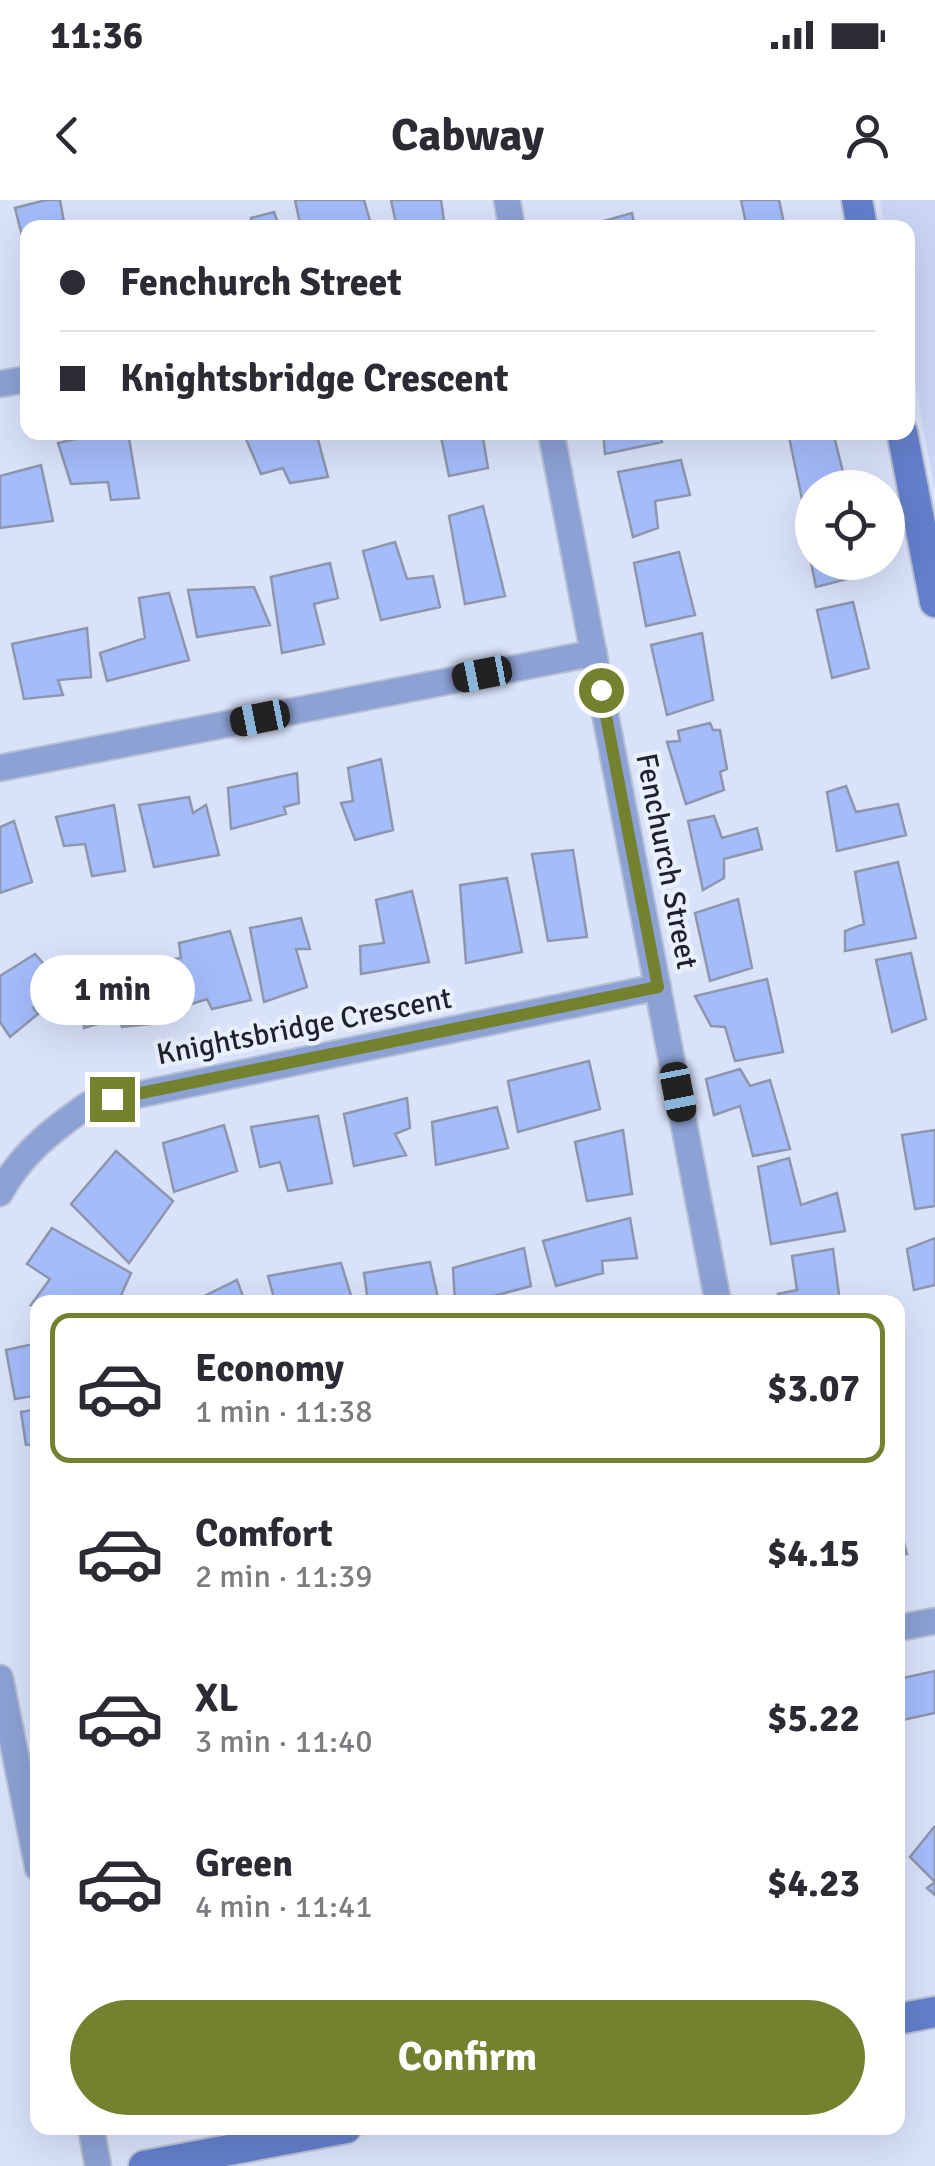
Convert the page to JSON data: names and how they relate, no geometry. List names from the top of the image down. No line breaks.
{"streets":{"street":["Fenchurch Street","Knightsbridge Crescent"]},"crossings":[["Fenchurch Street","Knightsbridge Crescent"]],"page":{"status":"11:36","header":"Cabway","banner":["Fenchurch Street","Knightsbridge Crescent"],"bubble":"1 min","list":[{"name":"Economy","note":"1 min · 11:38","value":"$3.07"},{"name":"Comfort","note":"2 min · 11:39","value":"$4.15"},{"name":"XL","note":"3 min · 11:40","value":"$5.22"},{"name":"Green","note":"4 min · 11:41","value":"$4.23"}],"buttons":"Confirm"}}
